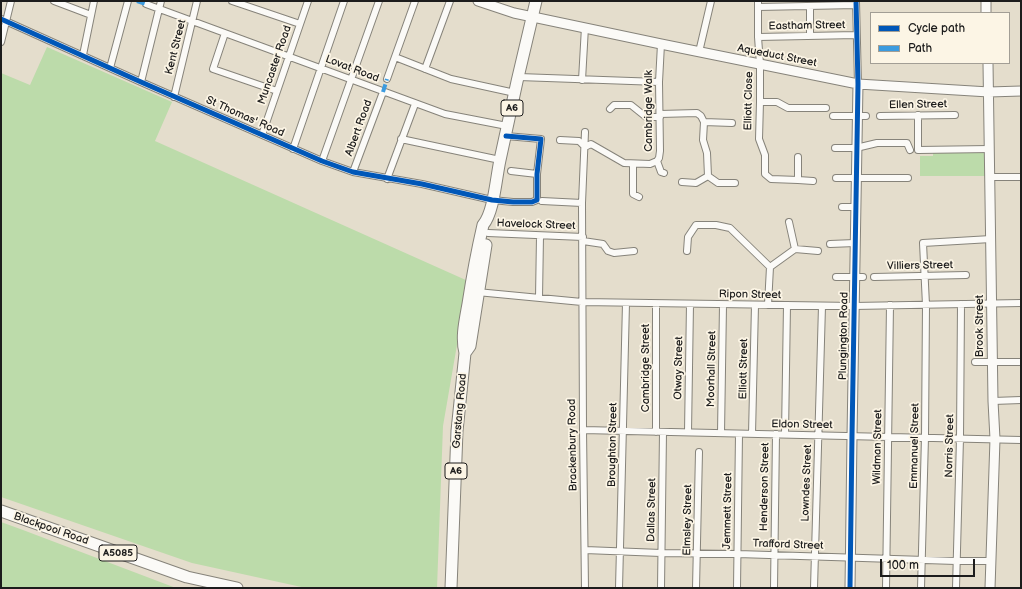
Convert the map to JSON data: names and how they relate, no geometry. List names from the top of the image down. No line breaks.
{"streets":{"highway":["A6","Garstang Road","Blackpool Road","A5085"],"street":["Eastham Street","Kent Street","Aqueduct Street","Muncaster Road","Lovat Road","Elliott Close","Ellen Street","Cambridge Walk","St Thomas' Road","Albert Road","Havelock Street","Villiers Street","Ripon Street","Brook Street","Plungington Road","Cambridge Street","Otway Street","Moorhall Street","Elliott Street","Eldon Street","Brackenbury Road","Broughton Street","Emmanuel Street","Norris Street","Wildman Street","Lowndes Street","Henderson Street","Dallas Street","Jemmett Street","Elmsley Street","Trafford Street"]},"crossings":[["Kent Street","Lovat Road"],["Kent Street","St Thomas' Road"],["Aqueduct Street","Elliott Close"],["Aqueduct Street","A6"],["Aqueduct Street","Cambridge Walk"],["Aqueduct Street","Brook Street"],["Aqueduct Street","Plungington Road"],["Aqueduct Street","Garstang Road"],["Muncaster Road","Lovat Road"],["Muncaster Road","St Thomas' Road"],["Lovat Road","Albert Road"],["Lovat Road","Garstang Road"],["A6","Garstang Road"],["St Thomas' Road","Albert Road"],["St Thomas' Road","Garstang Road"],["St Thomas' Road","Brackenbury Road"],["Havelock Street","Garstang Road"],["Havelock Street","Brackenbury Road"],["Ripon Street","Brook Street"],["Ripon Street","Plungington Road"],["Ripon Street","Cambridge Street"],["Ripon Street","Otway Street"],["Ripon Street","Moorhall Street"],["Ripon Street","Elliott Street"],["Ripon Street","Garstang Road"],["Ripon Street","Brackenbury Road"],["Ripon Street","Broughton Street"],["Ripon Street","Emmanuel Street"],["Ripon Street","Norris Street"],["Ripon Street","Wildman Street"],["Ripon Street","Lowndes Street"],["Ripon Street","Henderson Street"],["Brook Street","Eldon Street"],["Brook Street","Trafford Street"],["Plungington Road","Eldon Street"],["Plungington Road","Trafford Street"],["Cambridge Street","Eldon Street"],["Otway Street","Eldon Street"],["Moorhall Street","Eldon Street"],["Elliott Street","Eldon Street"],["Eldon Street","Brackenbury Road"],["Eldon Street","Broughton Street"],["Eldon Street","Emmanuel Street"],["Eldon Street","Norris Street"],["Eldon Street","Wildman Street"],["Eldon Street","Lowndes Street"],["Eldon Street","Henderson Street"],["Eldon Street","Dallas Street"],["Eldon Street","Jemmett Street"],["Brackenbury Road","Trafford Street"],["Broughton Street","Trafford Street"],["Emmanuel Street","Trafford Street"],["Norris Street","Trafford Street"],["Wildman Street","Trafford Street"],["Lowndes Street","Trafford Street"],["Henderson Street","Trafford Street"],["Dallas Street","Trafford Street"],["Jemmett Street","Trafford Street"],["Elmsley Street","Trafford Street"]],"legend":["Cycle path","Path"],"scale_bar":"100 m"}
